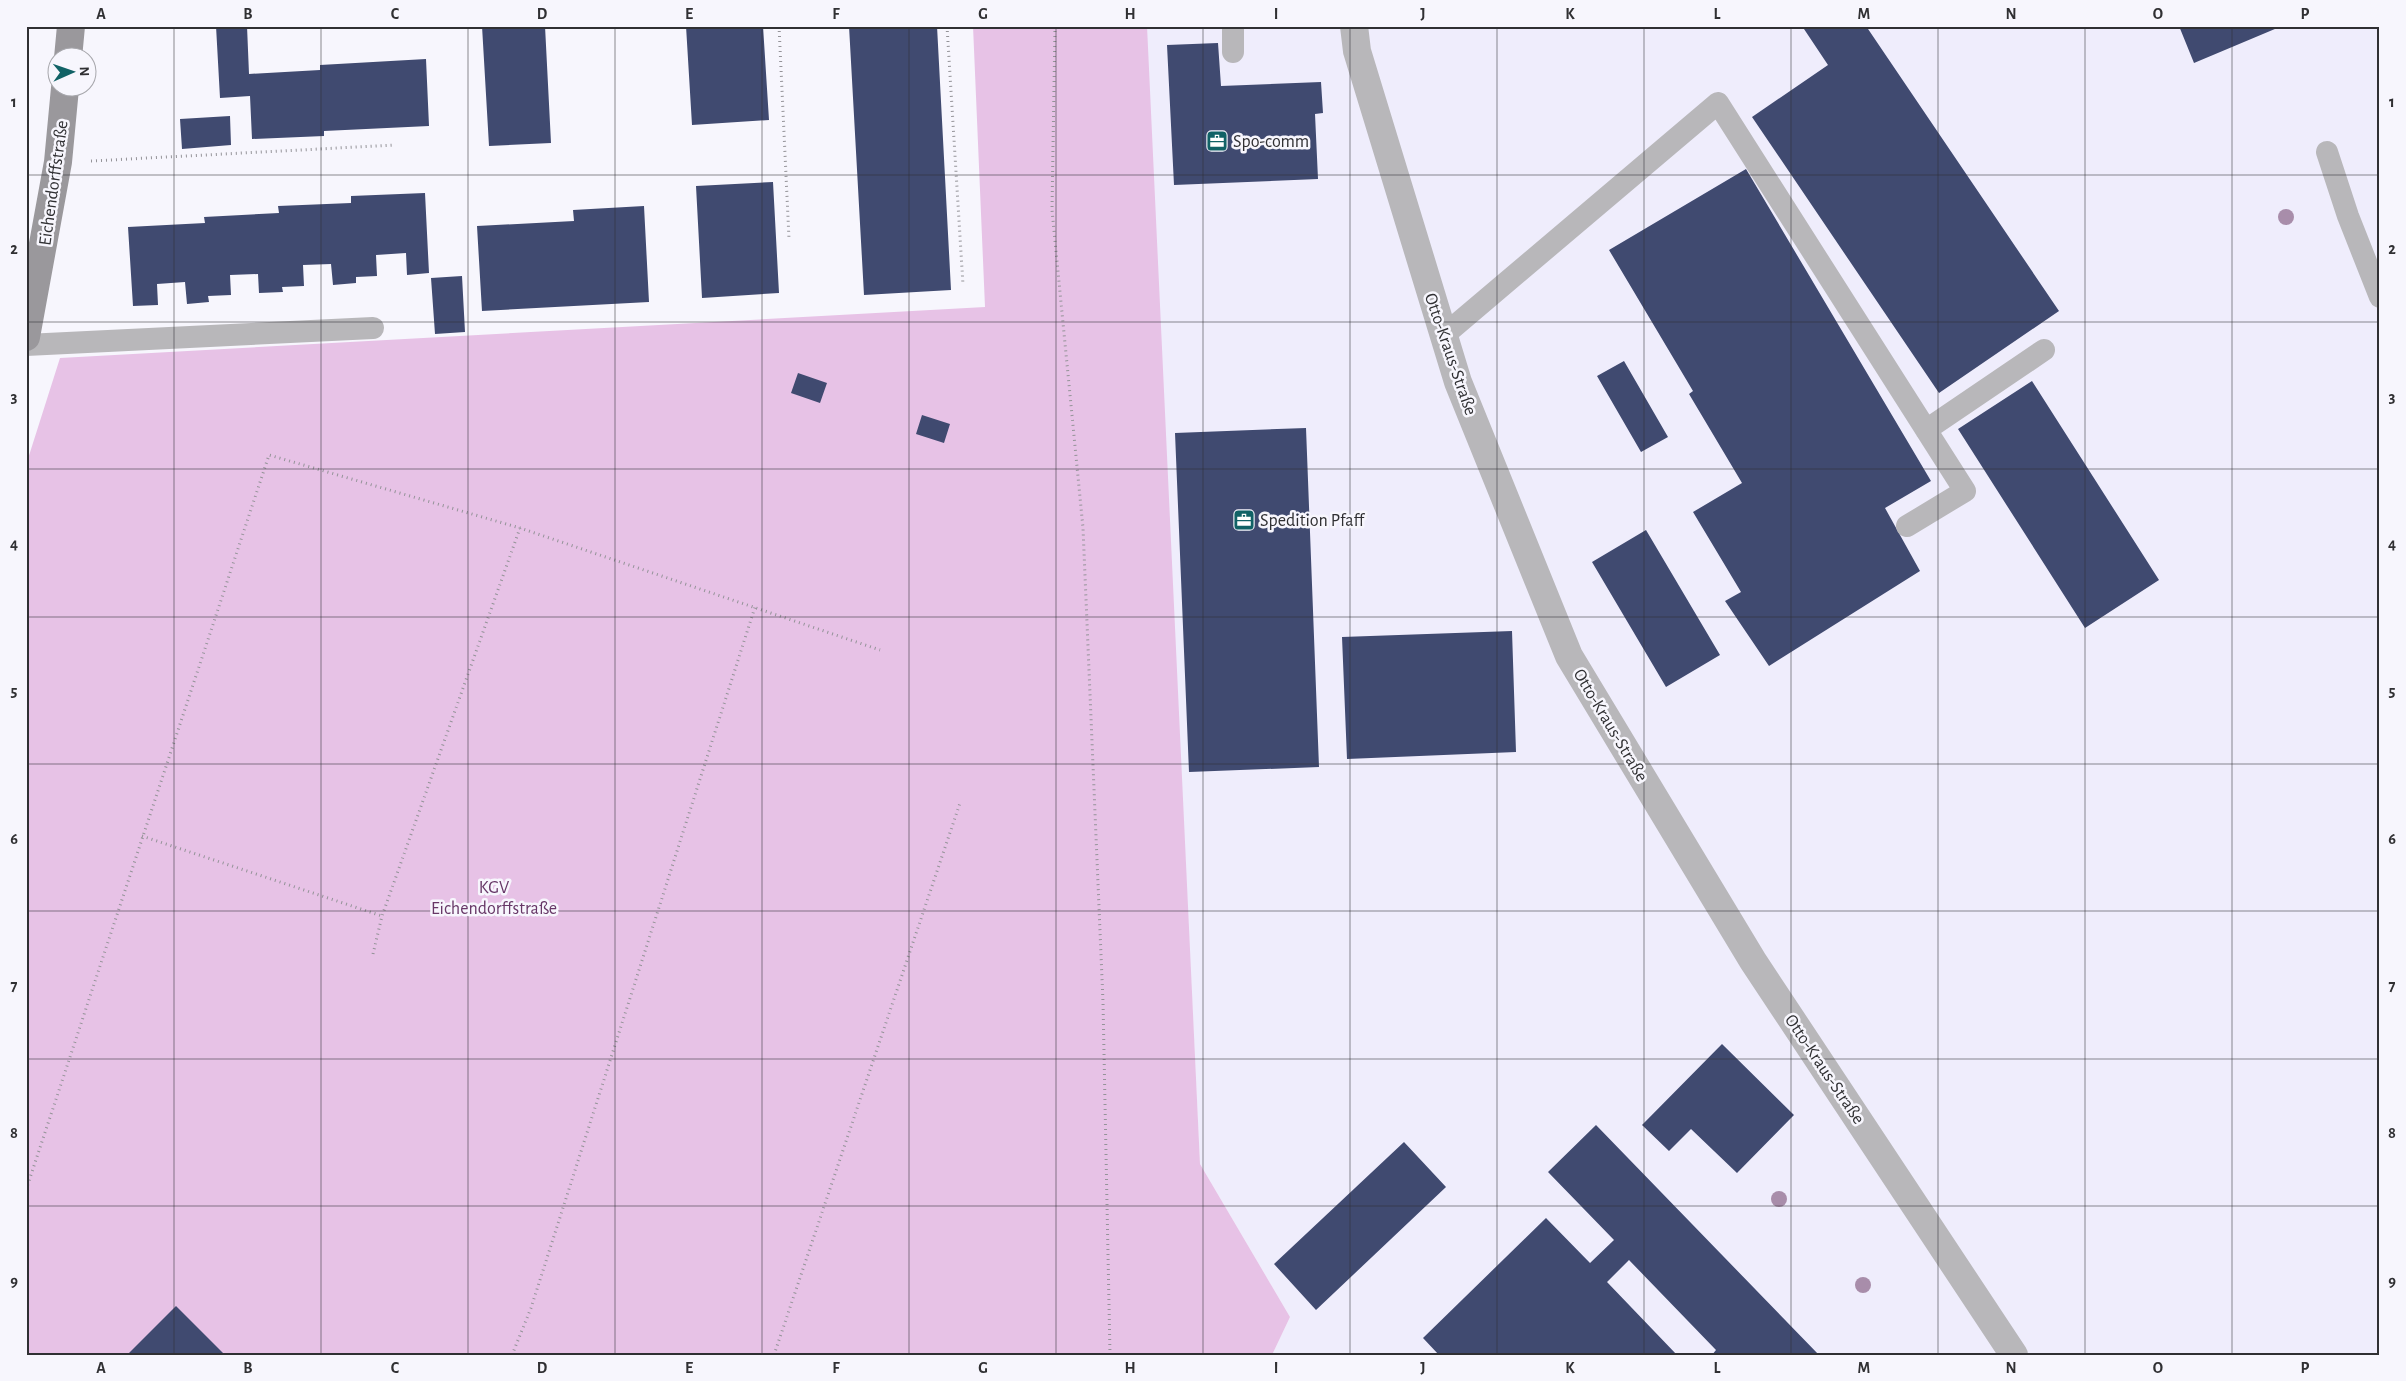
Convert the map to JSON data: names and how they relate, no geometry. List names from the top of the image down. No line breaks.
{"streets":{"street":["Eichendorffstraße","Otto-Kraus-Straße"]},"parks":["KGV Eichendorffstraße"],"places":{"office":["Spo-comm","Spedition Pfaff"]},"north":"right","grid":{"columns":["A","B","C","D","E","F","G","H","I","J","K","L","M","N","O","P"],"rows":["1","2","3","4","5","6","7","8","9"]}}
